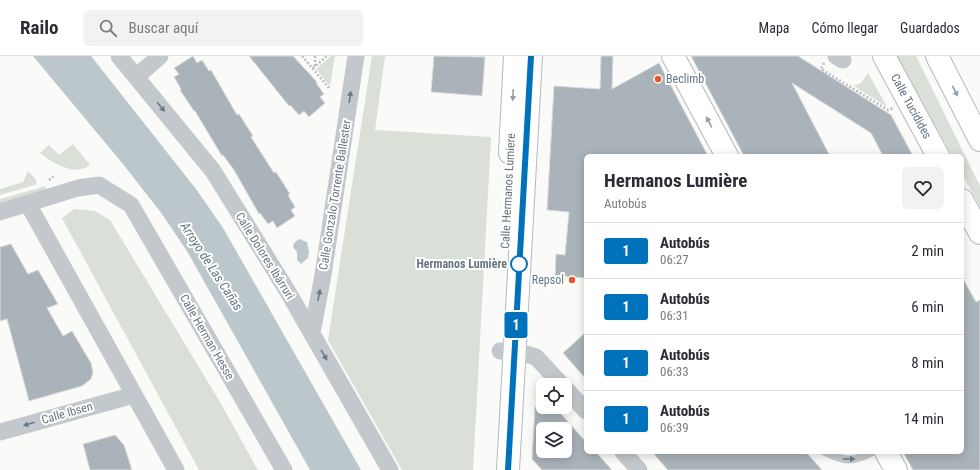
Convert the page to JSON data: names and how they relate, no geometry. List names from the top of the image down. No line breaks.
{"streets":{"main road":["Calle Tucídides","Calle Hermanos Lumiere"],"street":["Calle Gonzalo Torrente Ballester","Calle Dolores Ibárruri","Calle Herman Hesse","Calle Ibsen"]},"crossings":[["Calle Gonzalo Torrente Ballester","Calle Dolores Ibárruri"]],"one_way":["Calle Gonzalo Torrente Ballester","Calle Dolores Ibárruri","Calle Ibsen"],"water":["Arroyo de Las Cañas"],"places":["Beclimb","Hermanos Lumière","Repsol"],"lines":["bus line 1"],"page":{"header":"Railo","search":"Buscar aquí","nav":["Mapa","Cómo llegar","Guardados"],"on_map":"1","heading":["Hermanos Lumière","Autobús"],"list":[{"mark":"1","name":"Autobús","note":"06:27","value":"2 min"},{"mark":"1","name":"Autobús","note":"06:31","value":"6 min"},{"mark":"1","name":"Autobús","note":"06:33","value":"8 min"},{"mark":"1","name":"Autobús","note":"06:39","value":"14 min"}]}}
